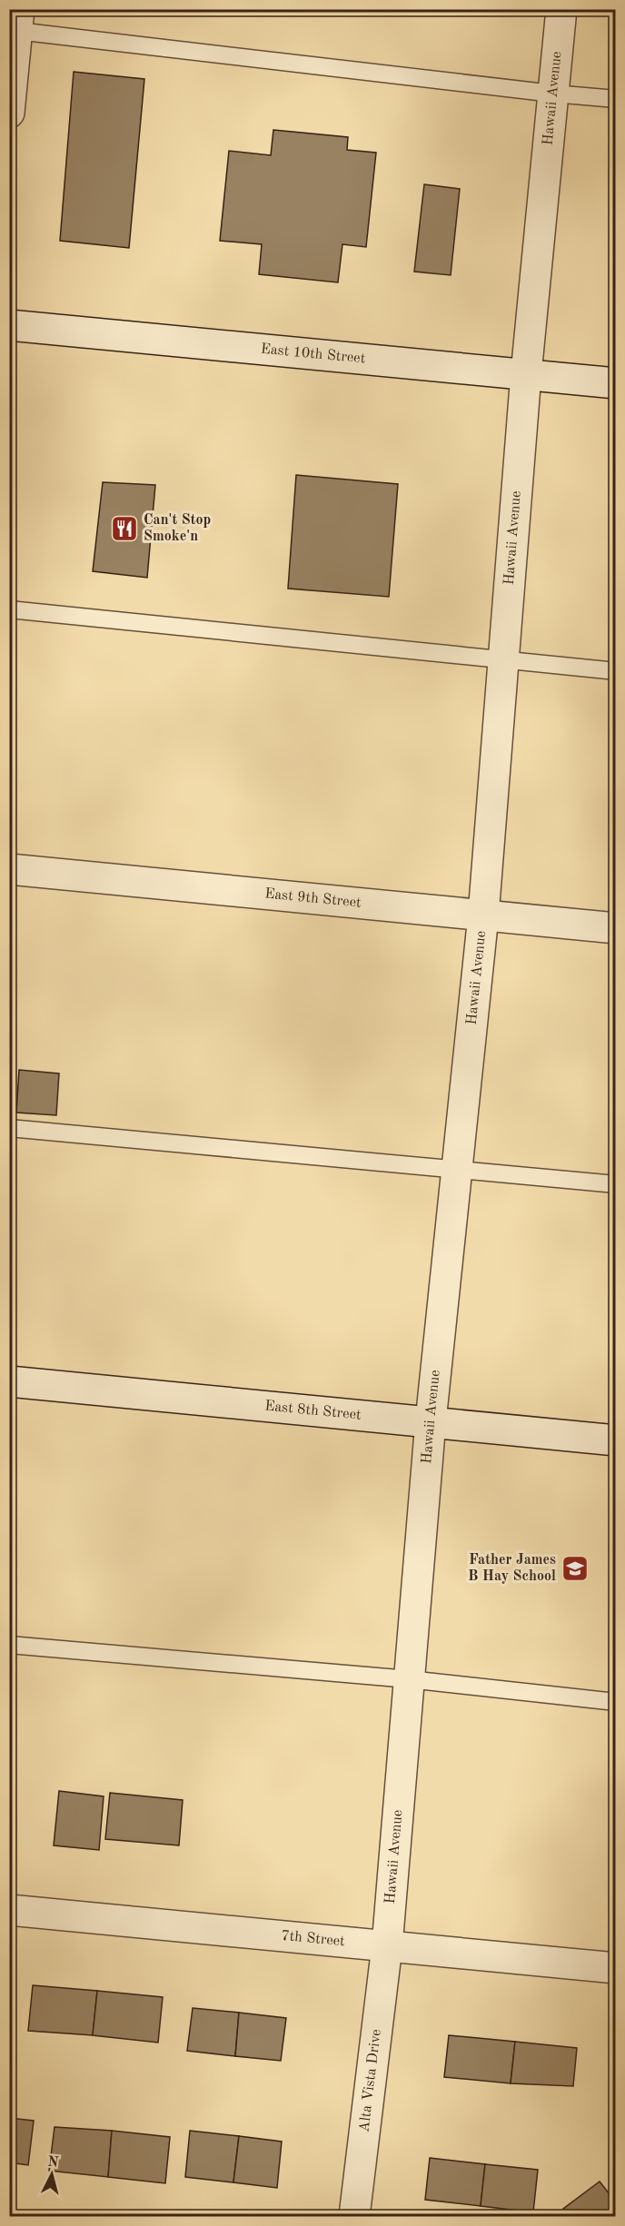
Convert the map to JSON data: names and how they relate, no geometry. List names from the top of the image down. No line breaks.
{"streets":{"street":["Hawaii Avenue","East 10th Street","East 9th Street","East 8th Street","7th Street","Alta Vista Drive"]},"crossings":[["Hawaii Avenue","East 10th Street"],["Hawaii Avenue","East 9th Street"],["Hawaii Avenue","East 8th Street"],["Hawaii Avenue","7th Street"],["Hawaii Avenue","Alta Vista Drive"],["7th Street","Alta Vista Drive"]],"places":{"restaurant":["Can't Stop Smoke'n"],"school or university":["Father James B Hay School"]},"north":"top"}
